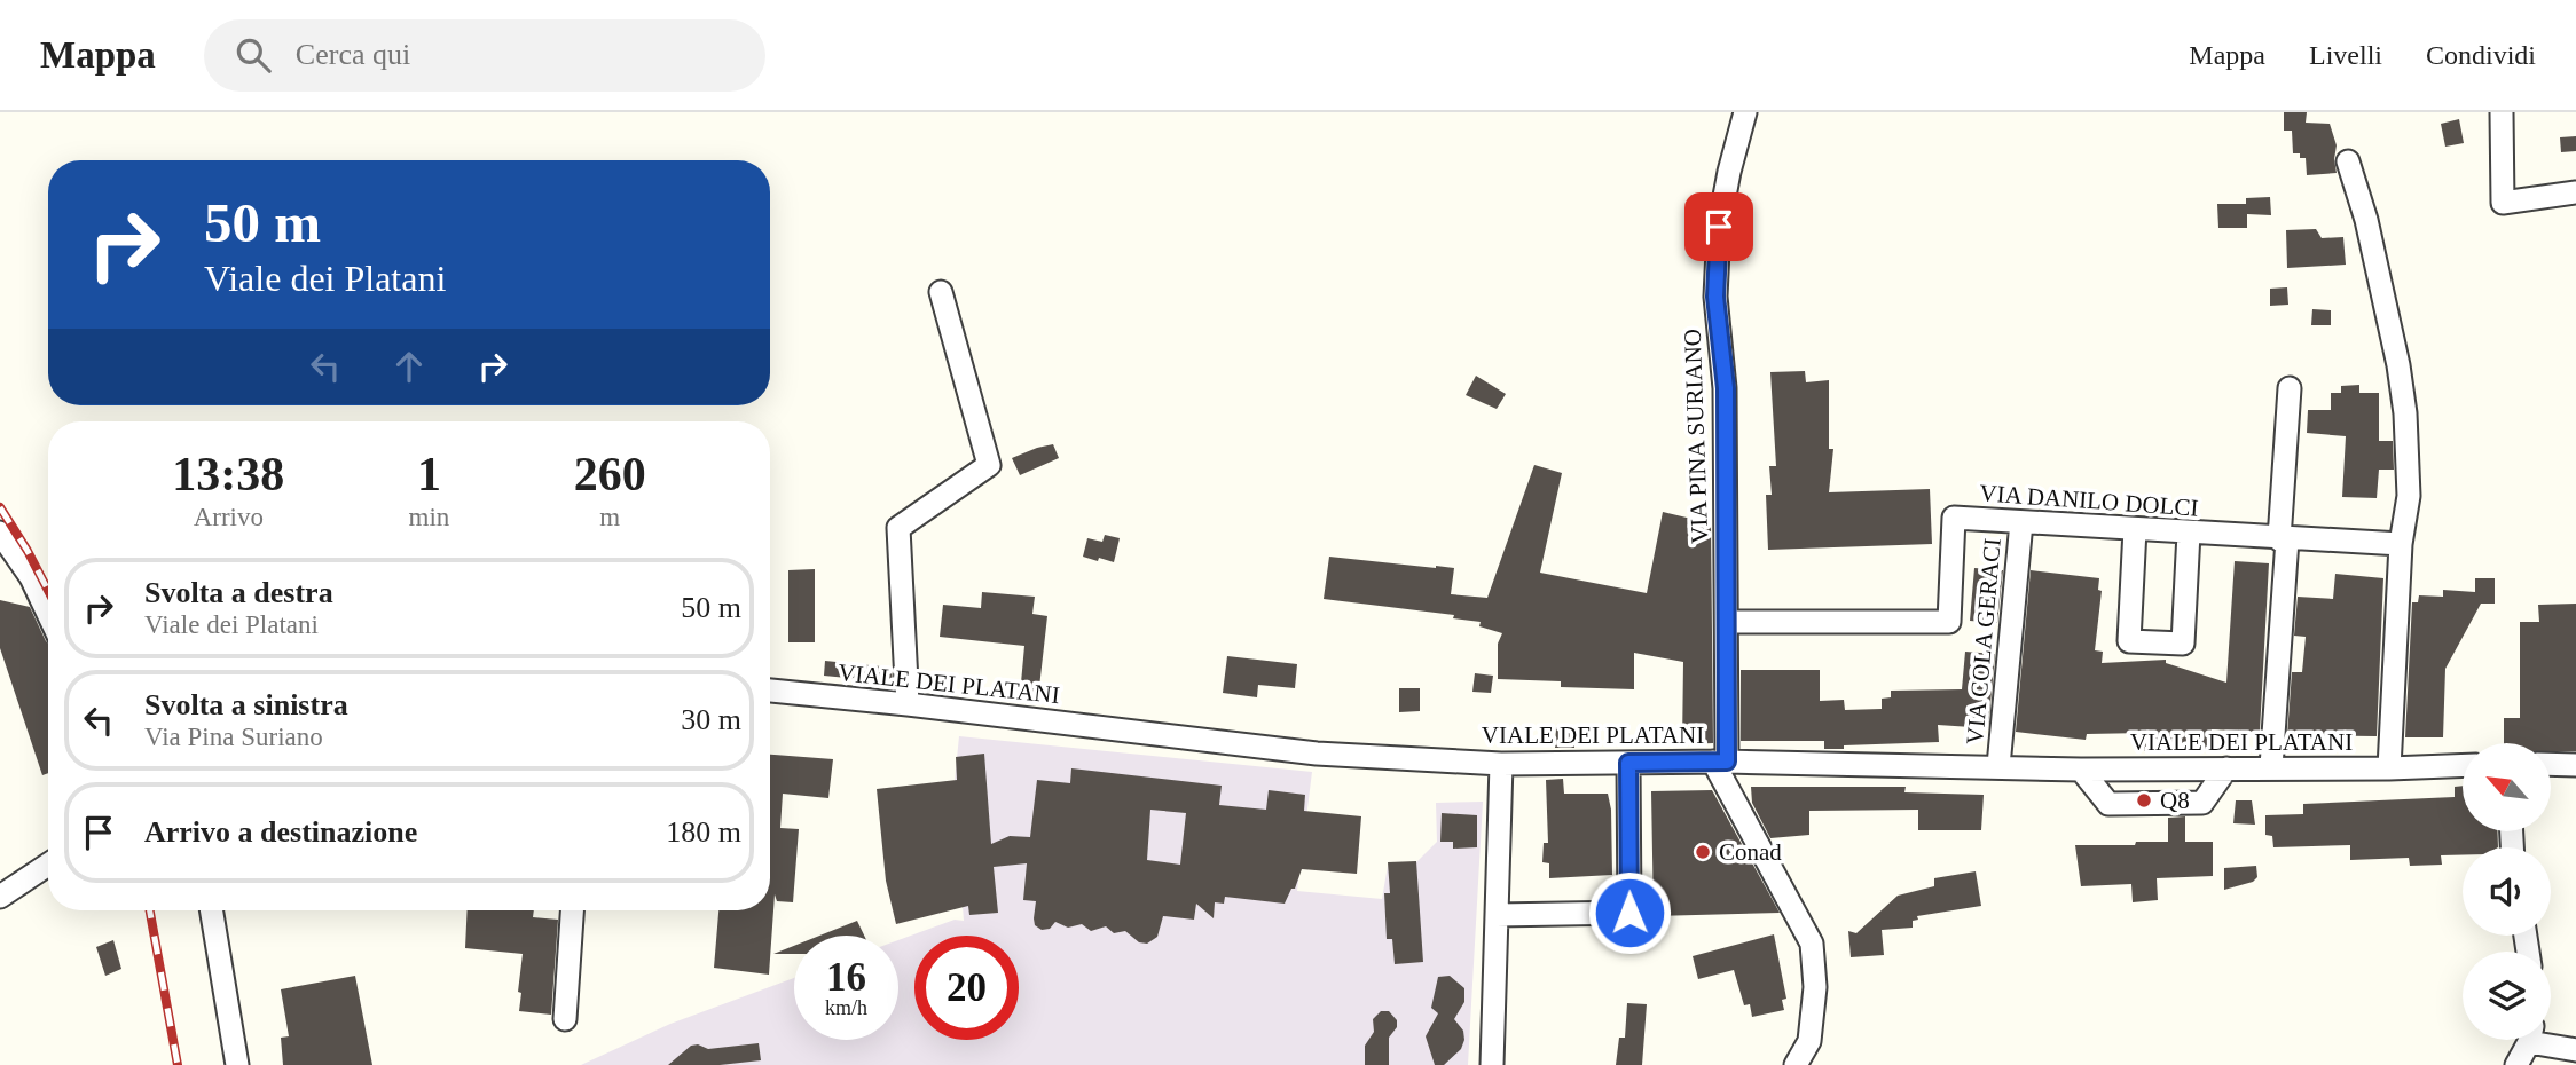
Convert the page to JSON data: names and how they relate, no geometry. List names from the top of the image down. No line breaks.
{"streets":{"street":["VIA PINA SURIANO","VIA DANILO DOLCI","VIA COLA GERACI","VIALE DEI PLATANI"]},"crossings":[["VIA PINA SURIANO","VIA DANILO DOLCI"],["VIA PINA SURIANO","VIALE DEI PLATANI"],["VIA DANILO DOLCI","VIA COLA GERACI"],["VIA COLA GERACI","VIALE DEI PLATANI"]],"places":["Q8","Conad"],"north":"top left","page":{"header":"Mappa","search":"Cerca qui","nav":["Mappa","Livelli","Condividi"],"turn":["50 m","Viale dei Platani"],"eta":["13:38","Arrivo","1","min","260","m"],"list":[{"name":"Svolta a destra","note":"Viale dei Platani","value":"50 m"},{"name":"Svolta a sinistra","note":"Via Pina Suriano","value":"30 m"},{"name":"Arrivo a destinazione","value":"180 m"}],"speed":"16 km/h","limit":"20"}}
